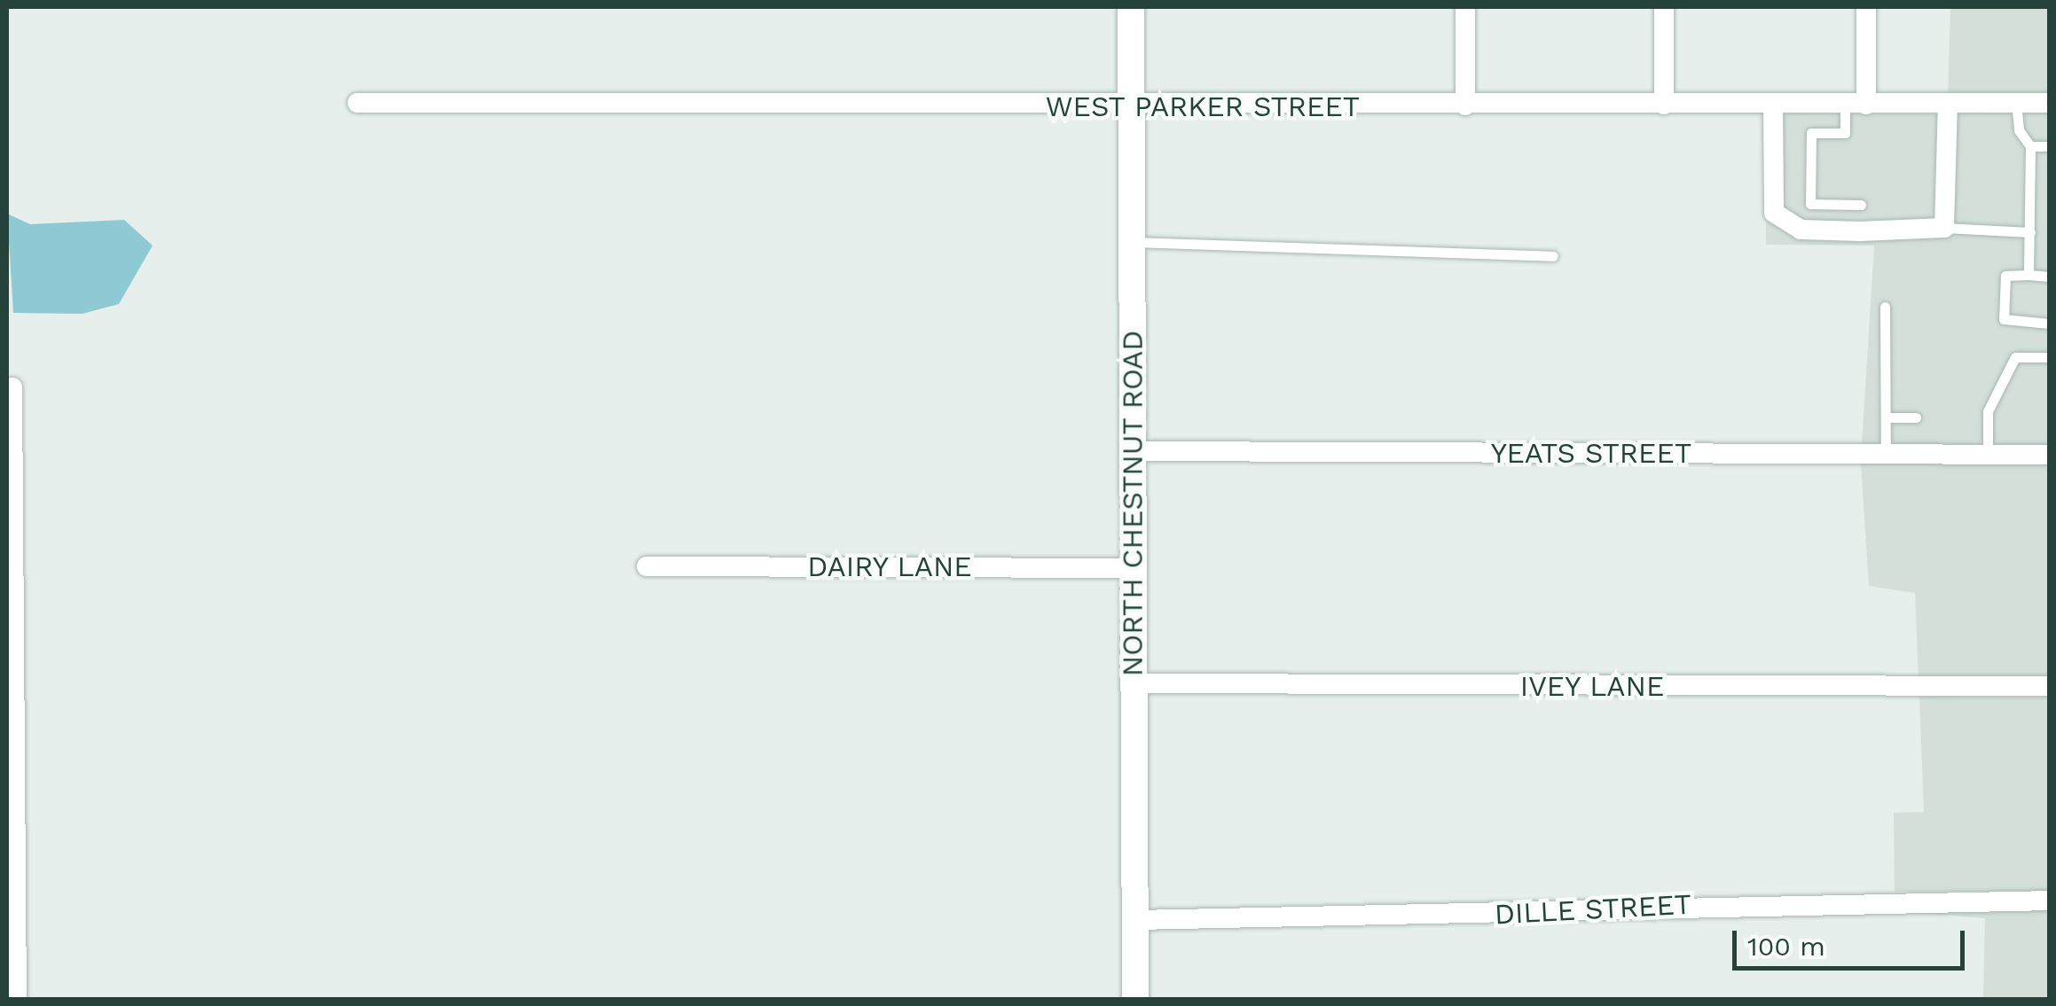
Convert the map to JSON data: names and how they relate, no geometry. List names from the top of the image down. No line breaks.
{"streets":{"street":["WEST PARKER STREET","YEATS STREET","NORTH CHESTNUT ROAD","DAIRY LANE","IVEY LANE","DILLE STREET"]},"crossings":[["WEST PARKER STREET","NORTH CHESTNUT ROAD"],["YEATS STREET","NORTH CHESTNUT ROAD"],["NORTH CHESTNUT ROAD","DAIRY LANE"],["NORTH CHESTNUT ROAD","IVEY LANE"],["NORTH CHESTNUT ROAD","DILLE STREET"]],"scale_bar":"100 m"}
